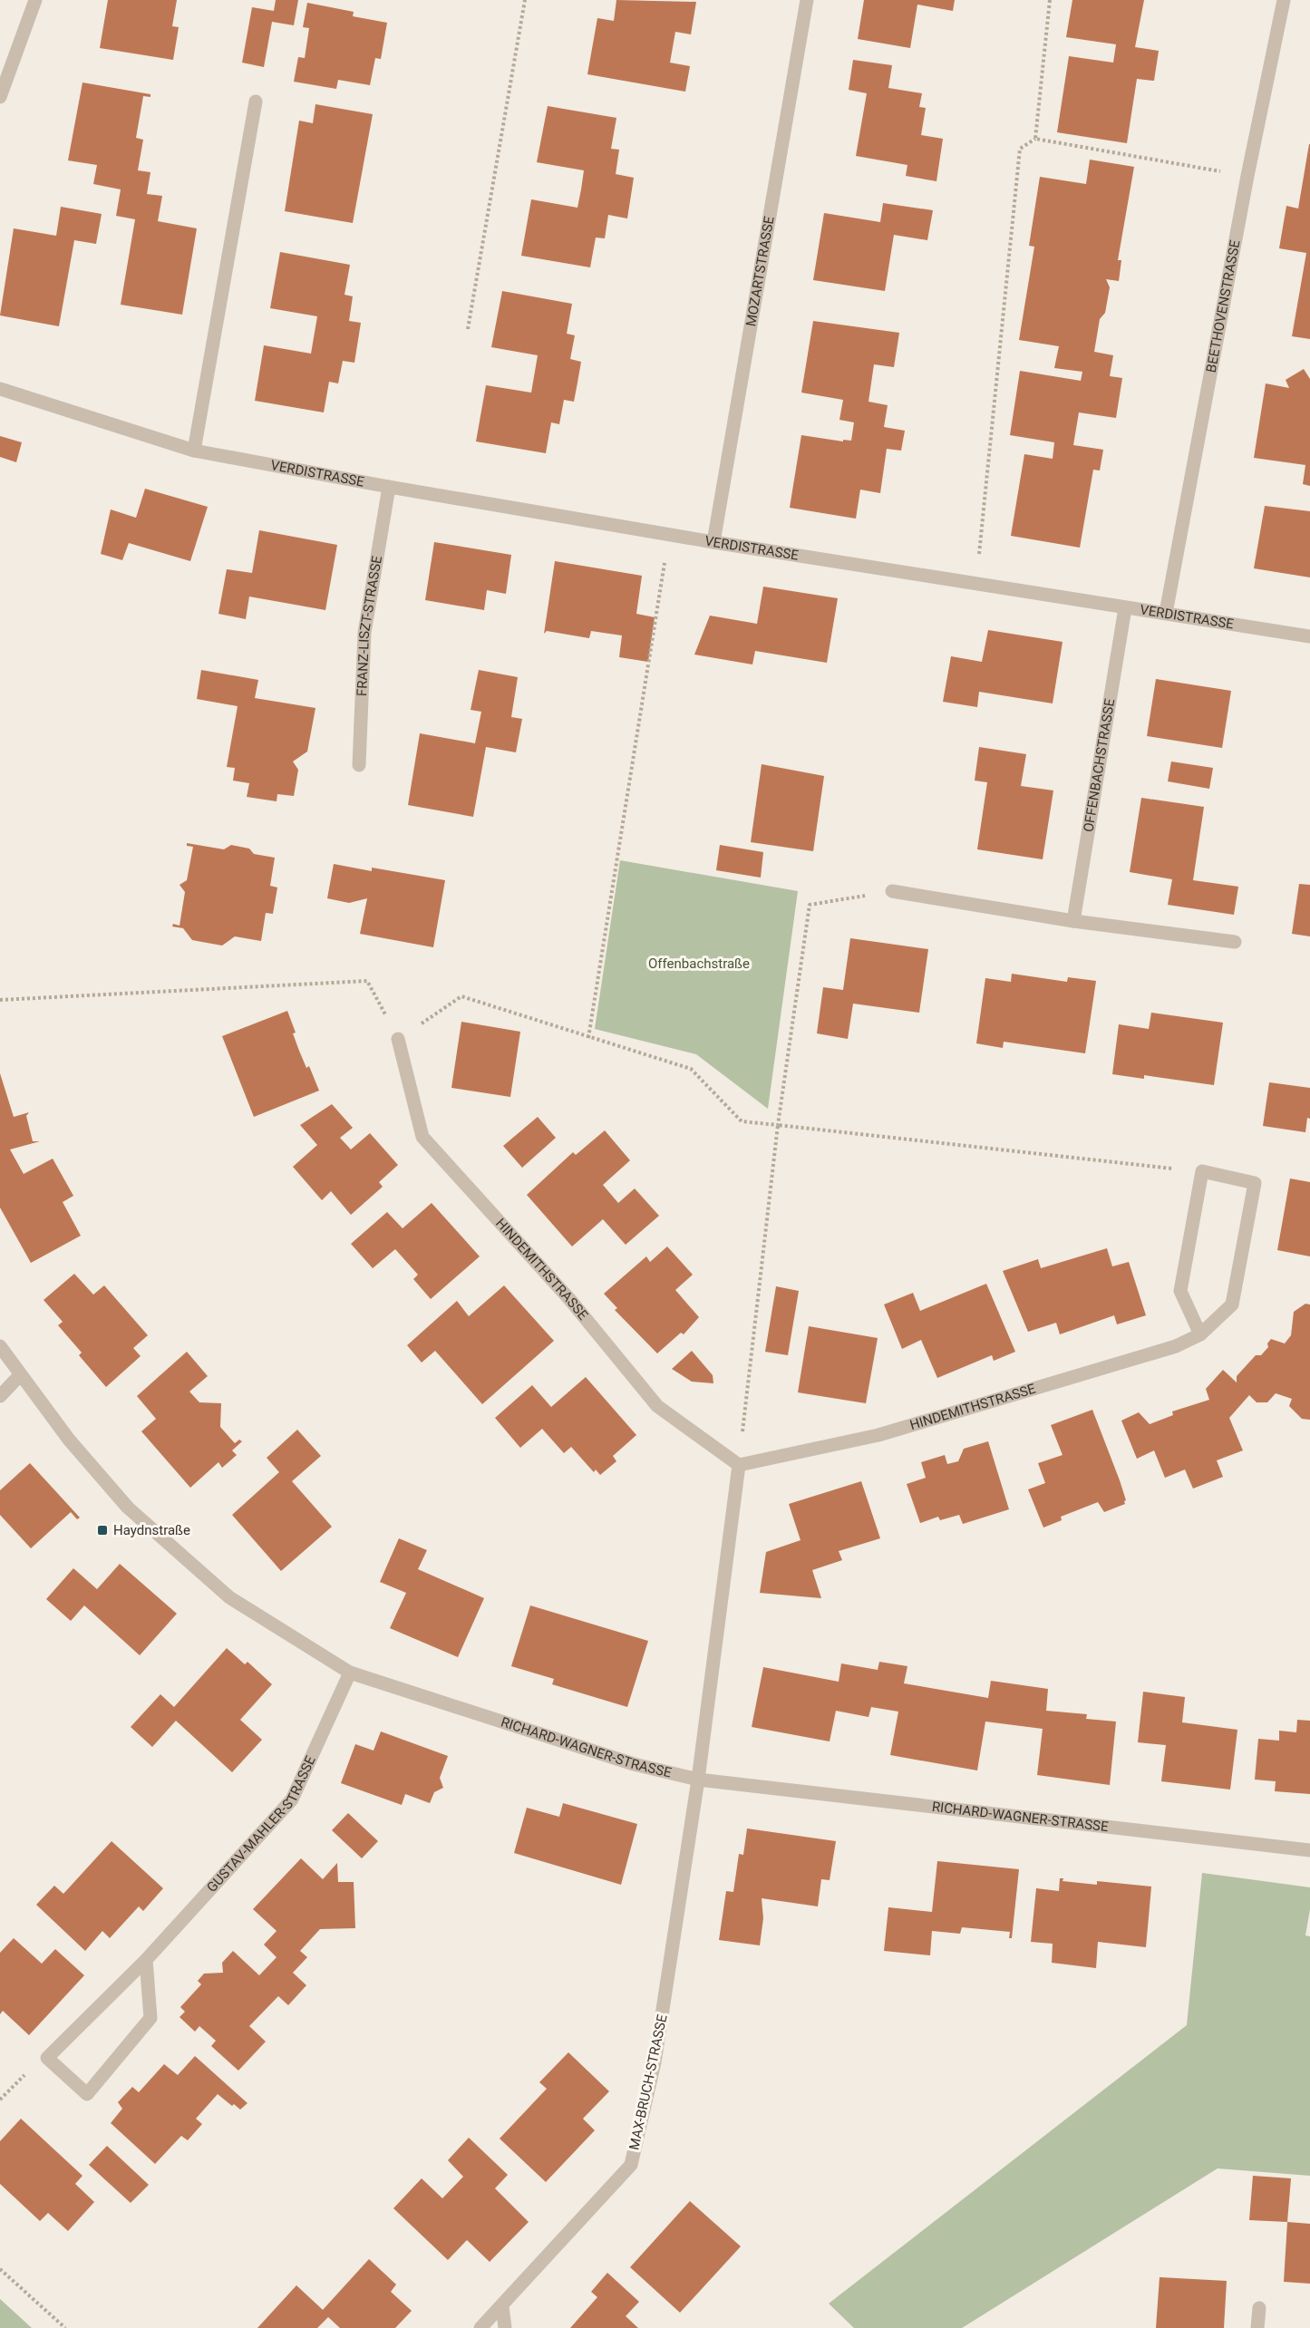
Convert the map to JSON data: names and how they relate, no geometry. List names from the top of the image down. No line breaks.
{"streets":{"street":["MOZARTSTRASSE","BEETHOVENSTRASSE","VERDISTRASSE","FRANZ-LISZT-STRASSE","OFFENBACHSTRASSE","HINDEMITHSTRASSE","RICHARD-WAGNER-STRASSE","GUSTAV-MAHLER-STRASSE","MAX-BRUCH-STRASSE"]},"crossings":[["MOZARTSTRASSE","VERDISTRASSE"],["BEETHOVENSTRASSE","VERDISTRASSE"],["VERDISTRASSE","FRANZ-LISZT-STRASSE"],["VERDISTRASSE","OFFENBACHSTRASSE"],["RICHARD-WAGNER-STRASSE","GUSTAV-MAHLER-STRASSE"],["RICHARD-WAGNER-STRASSE","MAX-BRUCH-STRASSE"]],"parks":["Offenbachstraße"],"places":{"transit":["Haydnstraße"]}}
